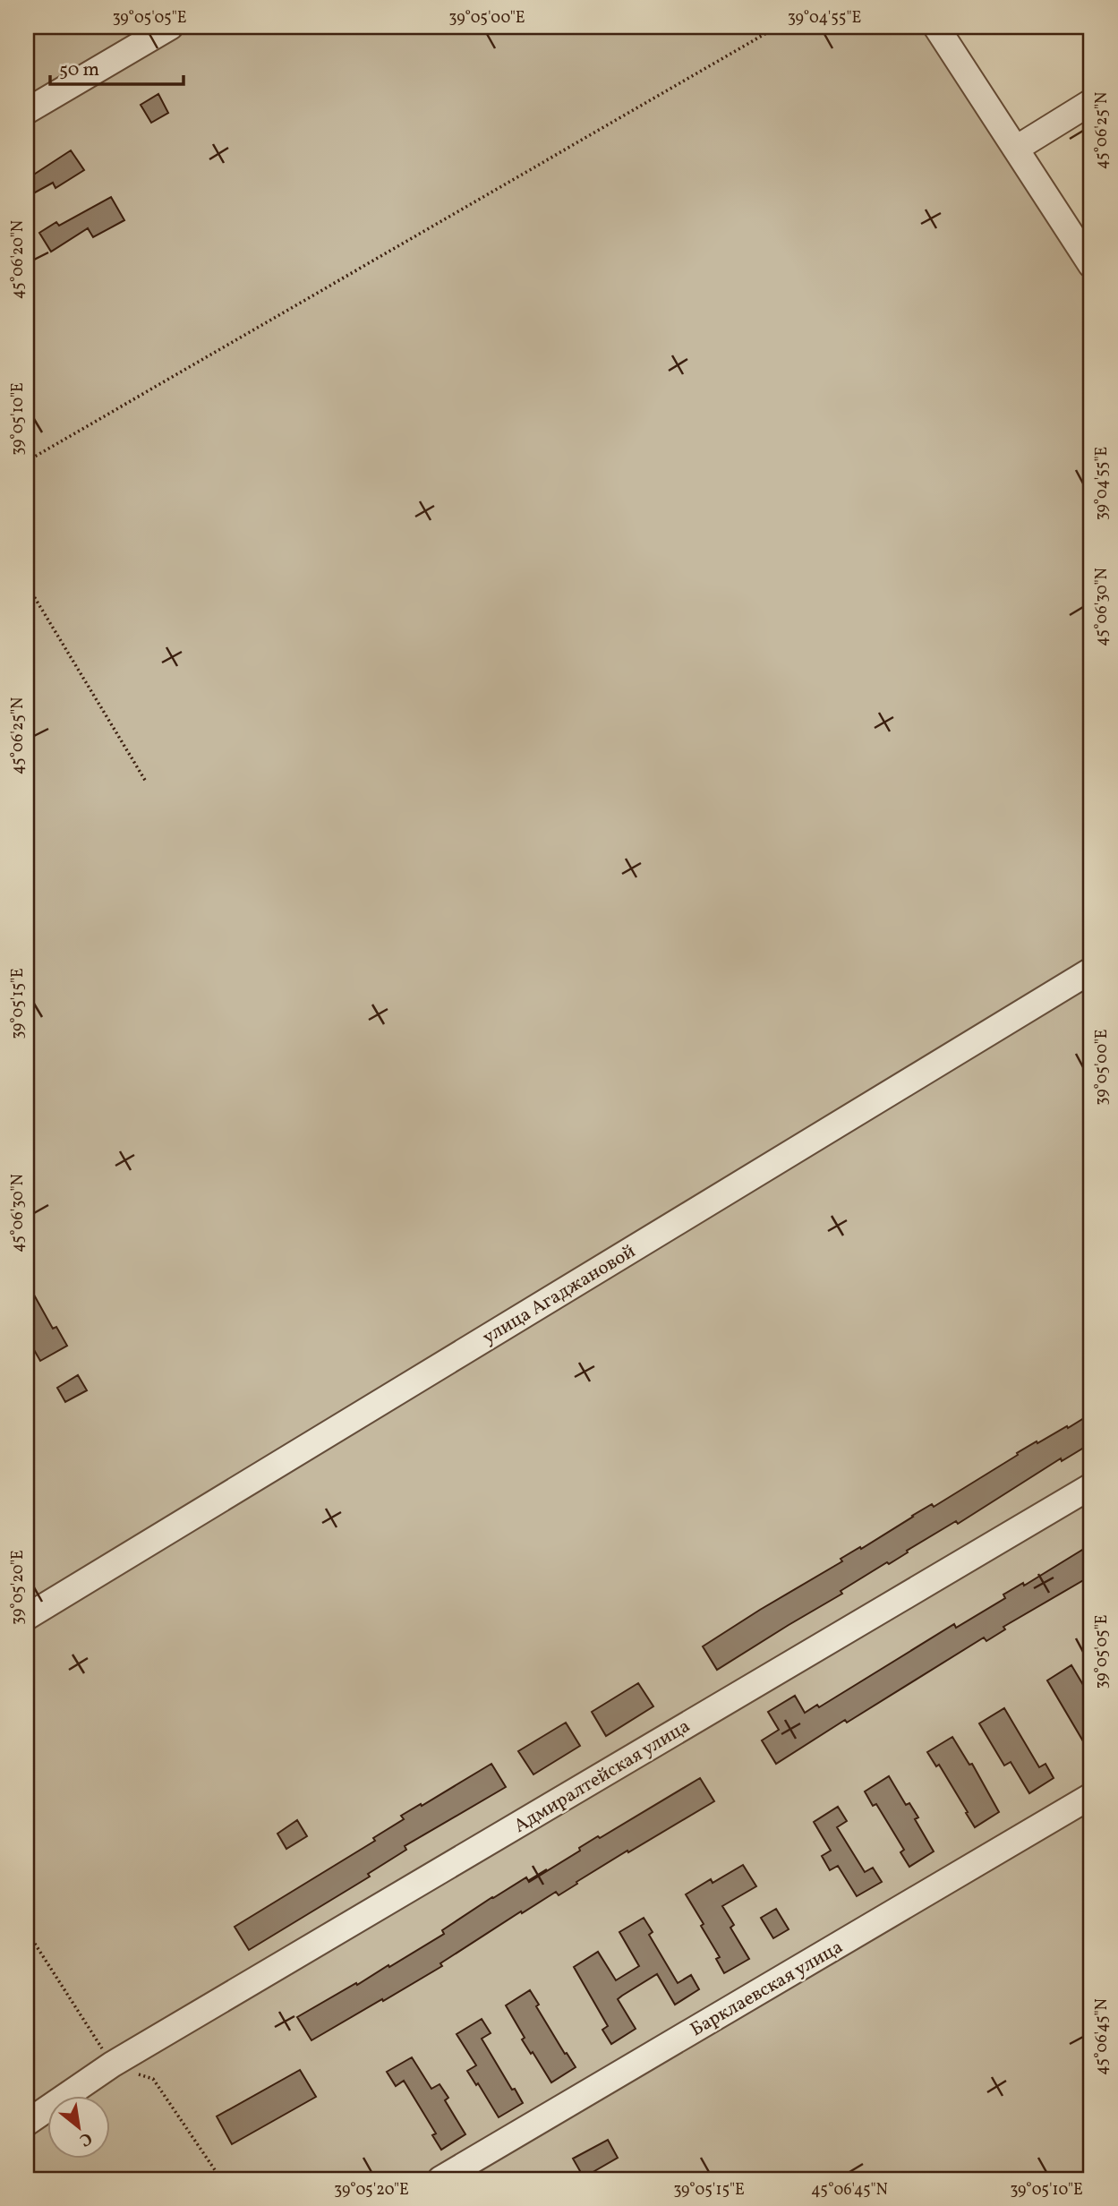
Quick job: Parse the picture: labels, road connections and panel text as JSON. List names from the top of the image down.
{
  "streets": {
    "street": ["улица Агаджановой", "Адмиралтейская улица", "Барклаевская улица"]
  },
  "scale_bar": "50 m",
  "north": "bottom right",
  "coordinates": [
    "39°05'05\"E",
    "39°05'00\"E",
    "39°04'55\"E",
    "45°06'25\"N",
    "45°06'20\"N",
    "39°05'10\"E",
    "45°06'30\"N",
    "39°05'15\"E",
    "39°05'20\"E",
    "45°06'45\"N"
  ]
}
